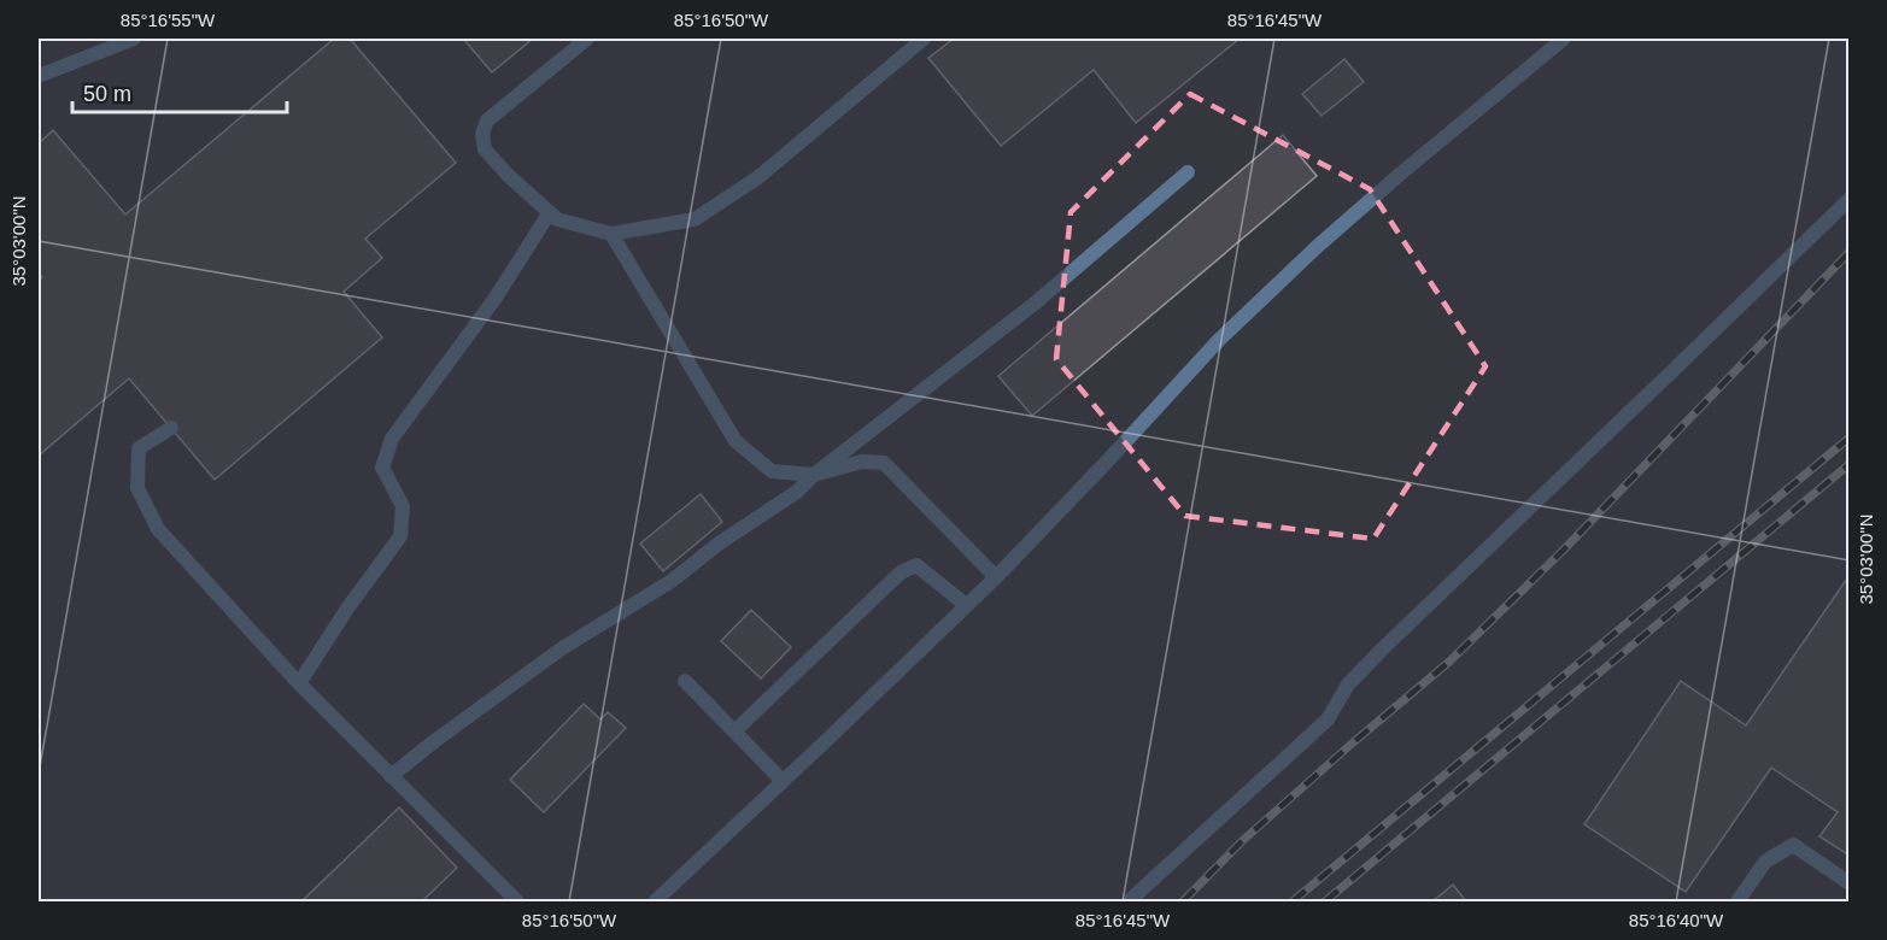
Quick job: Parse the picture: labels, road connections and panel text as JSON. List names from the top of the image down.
{
  "scale_bar": "50 m",
  "coordinates": [
    "85°16'55\"W",
    "85°16'50\"W",
    "85°16'45\"W",
    "35°03'00\"N",
    "85°16'40\"W"
  ]
}
